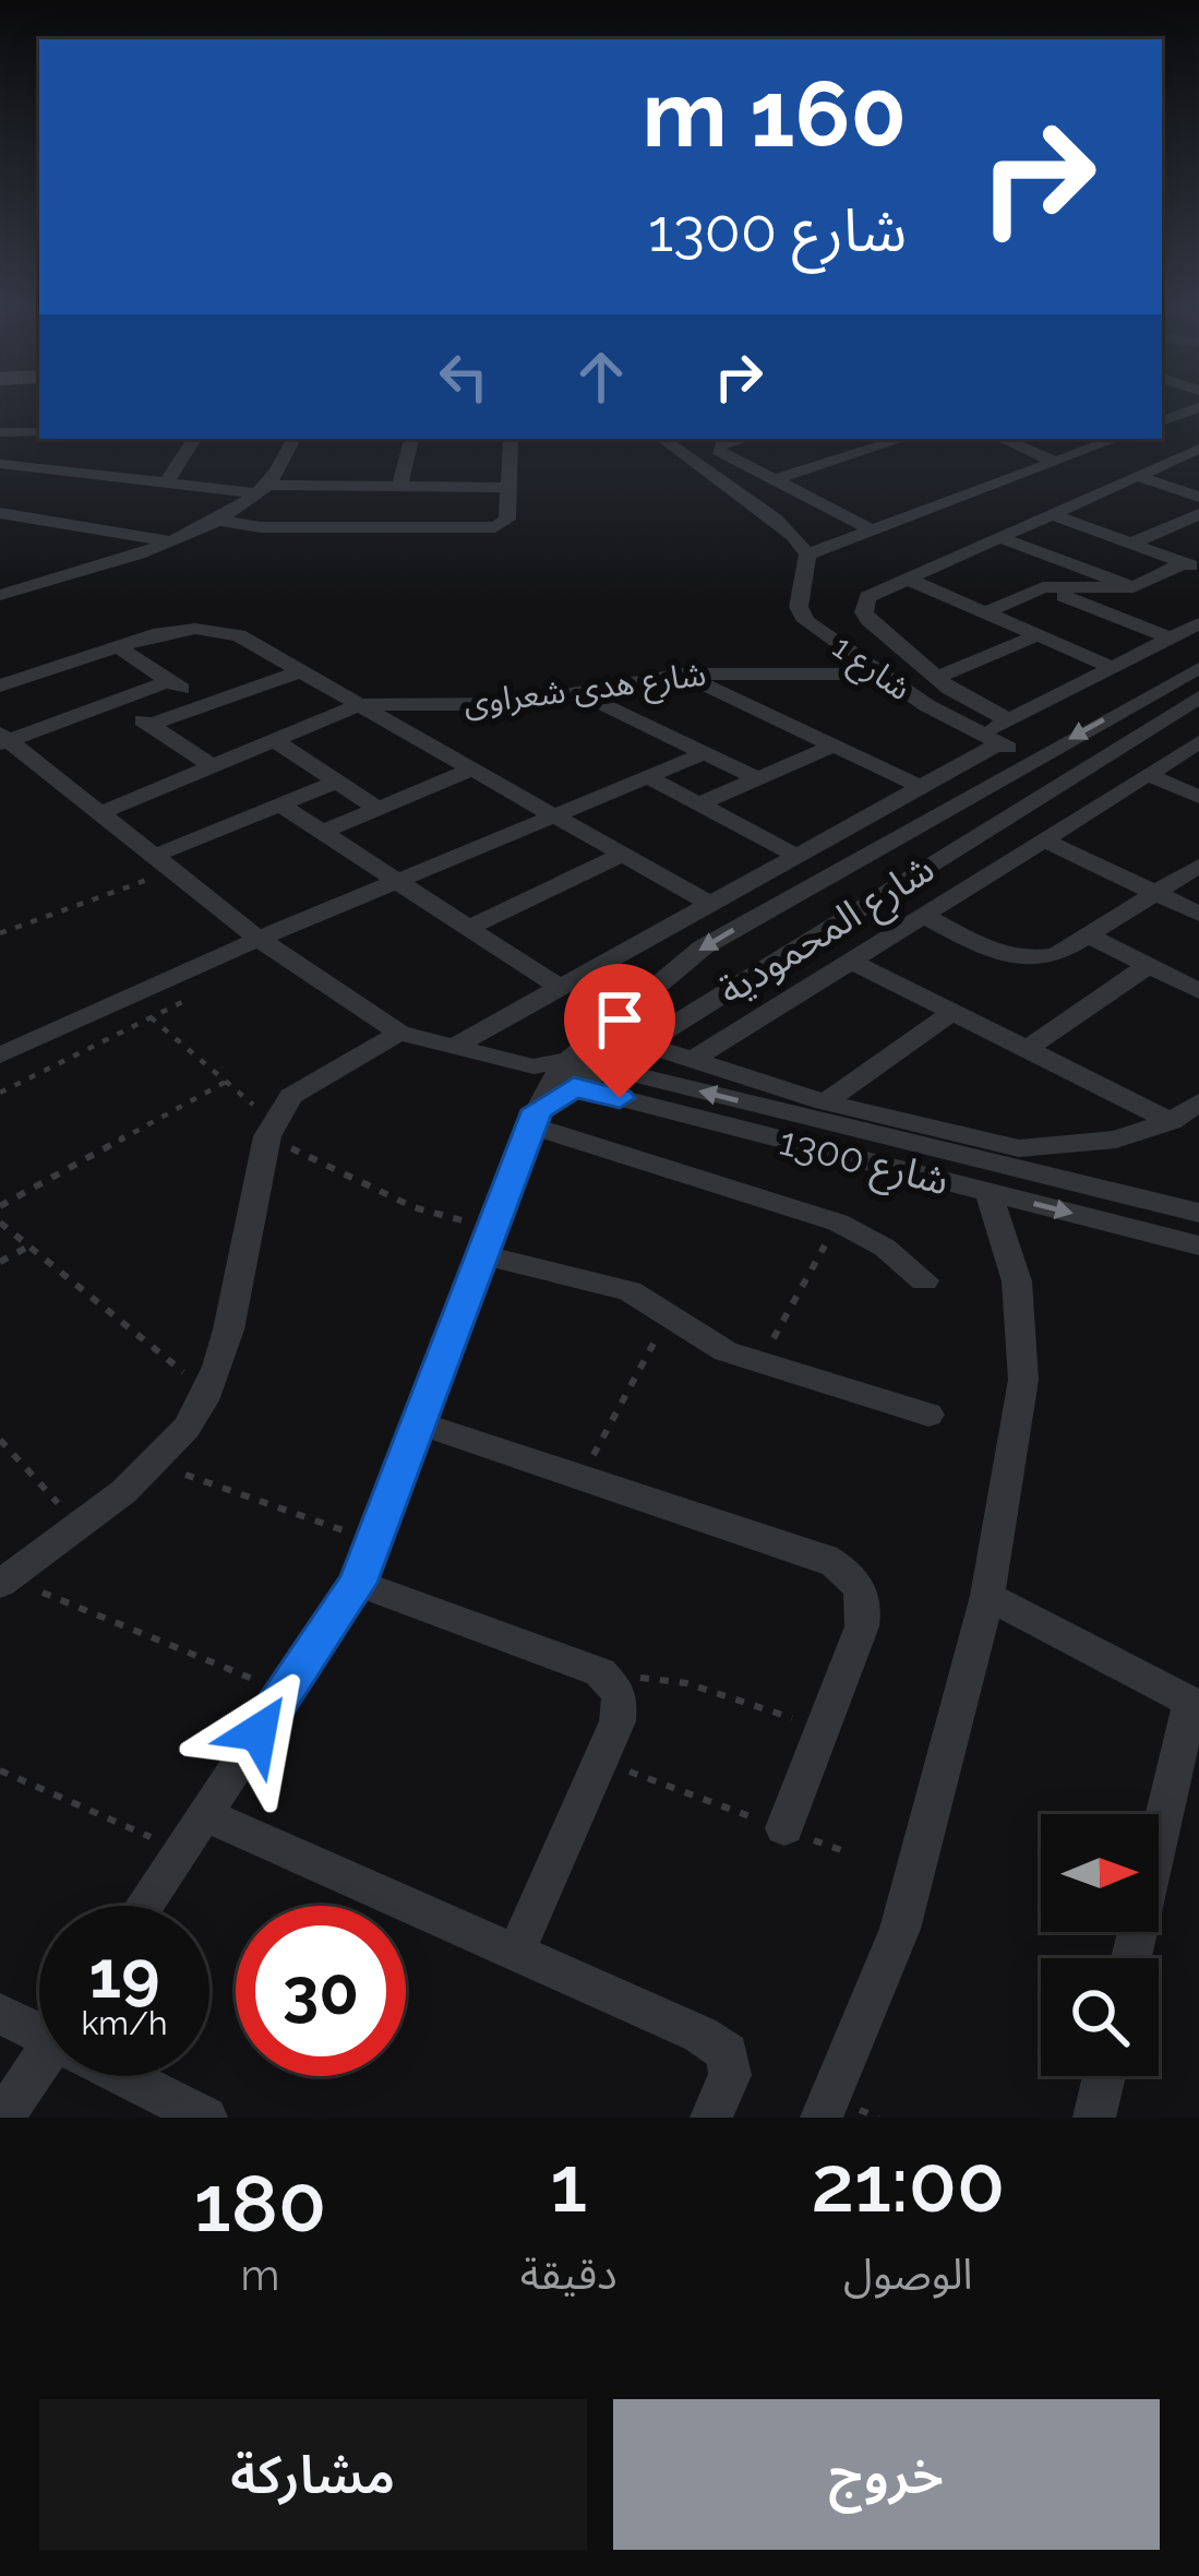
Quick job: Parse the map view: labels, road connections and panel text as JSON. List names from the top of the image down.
{
  "streets": {
    "street": [
      "شارع 1",
      "شارع هدى شعراوى",
      "شارع المحمودية",
      "شارع 1300"
    ]
  },
  "crossings": [
    ["شارع 1", "شارع هدى شعراوى"],
    ["شارع 1", "شارع المحمودية"],
    ["شارع المحمودية", "شارع 1300"]
  ],
  "north": "right",
  "page": {
    "turn": ["160 m", "شارع 1300"],
    "speed": "19 km/h",
    "limit": "30",
    "eta": [
      "21:00",
      "الوصول",
      "1",
      "دقيقة",
      "180",
      "m"
    ],
    "buttons": ["خروج", "مشاركة"]
  }
}
